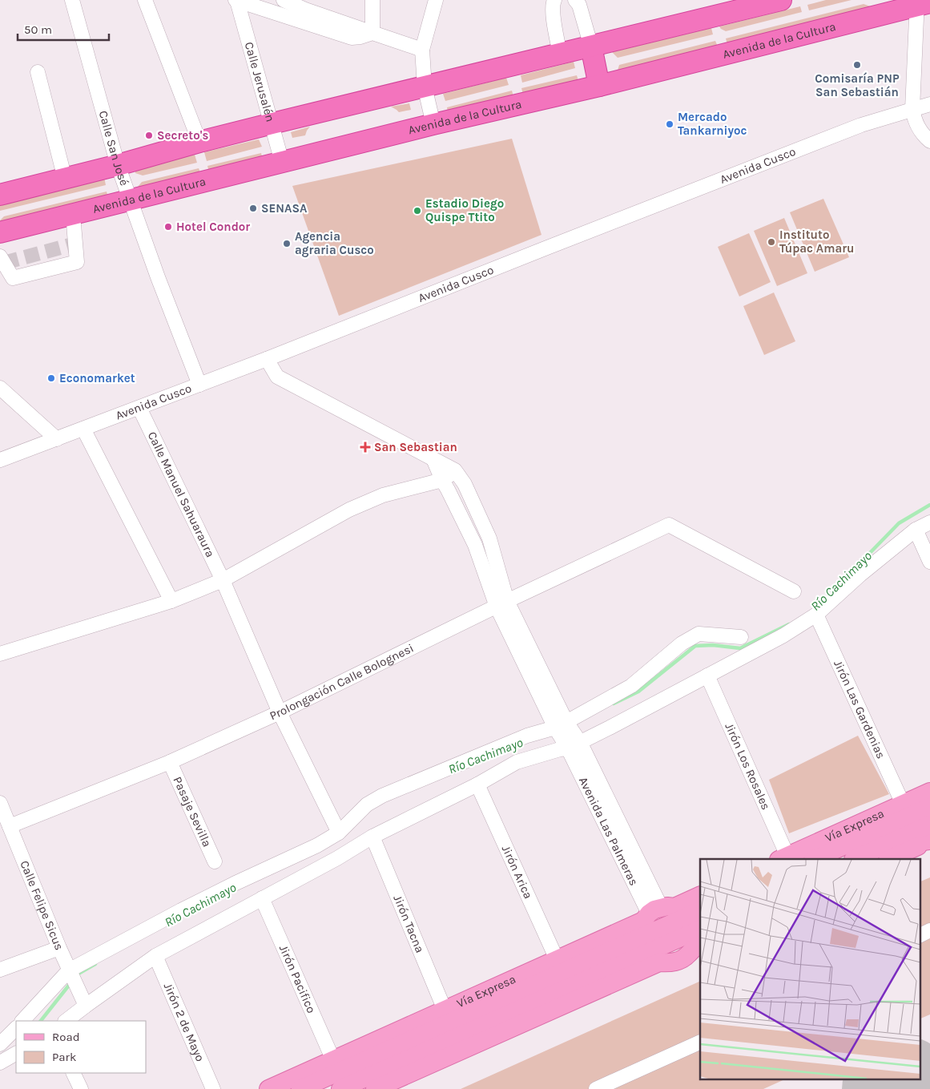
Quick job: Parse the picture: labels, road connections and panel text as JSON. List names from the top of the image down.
{
  "streets": {
    "highway": ["Avenida de la Cultura"],
    "main road": ["Vía Expresa"],
    "street": [
      "Calle Jerusalén",
      "Calle San José",
      "Avenida Cusco",
      "Calle Manuel Sahuaraura",
      "Prolongación Calle Bolognesi",
      "Jirón Las Gardenias",
      "Jirón Los Rosales",
      "Pasaje Sevilla",
      "Avenida Las Palmeras",
      "Jirón Arica",
      "Calle Felipe Sicus",
      "Jirón Tacna",
      "Jirón Pacifico",
      "Jirón 2 de Mayo"
    ]
  },
  "crossings": [
    ["Avenida de la Cultura", "Calle Jerusalén"],
    ["Avenida de la Cultura", "Calle San José"],
    ["Calle San José", "Avenida Cusco"],
    ["Avenida Cusco", "Calle Manuel Sahuaraura"],
    ["Calle Manuel Sahuaraura", "Prolongación Calle Bolognesi"],
    ["Prolongación Calle Bolognesi", "Pasaje Sevilla"],
    ["Prolongación Calle Bolognesi", "Avenida Las Palmeras"],
    ["Prolongación Calle Bolognesi", "Calle Felipe Sicus"],
    ["Jirón Las Gardenias", "Vía Expresa"],
    ["Jirón Los Rosales", "Vía Expresa"],
    ["Vía Expresa", "Avenida Las Palmeras"],
    ["Vía Expresa", "Jirón Arica"],
    ["Vía Expresa", "Jirón Tacna"],
    ["Vía Expresa", "Jirón Pacifico"]
  ],
  "water": ["Río Cachimayo"],
  "places": {
    "other": [
      "Comisaría PNP San Sebastián",
      "Mercado Tankarniyoc",
      "Secreto's",
      "SENASA",
      "Estadio Diego Quispe Ttito",
      "Hotel Condor",
      "Instituto Túpac Amaru",
      "Agencia agraria Cusco",
      "Economarket"
    ],
    "health": ["San Sebastian"]
  },
  "legend": ["Road", "Park"],
  "scale_bar": "50 m"
}
